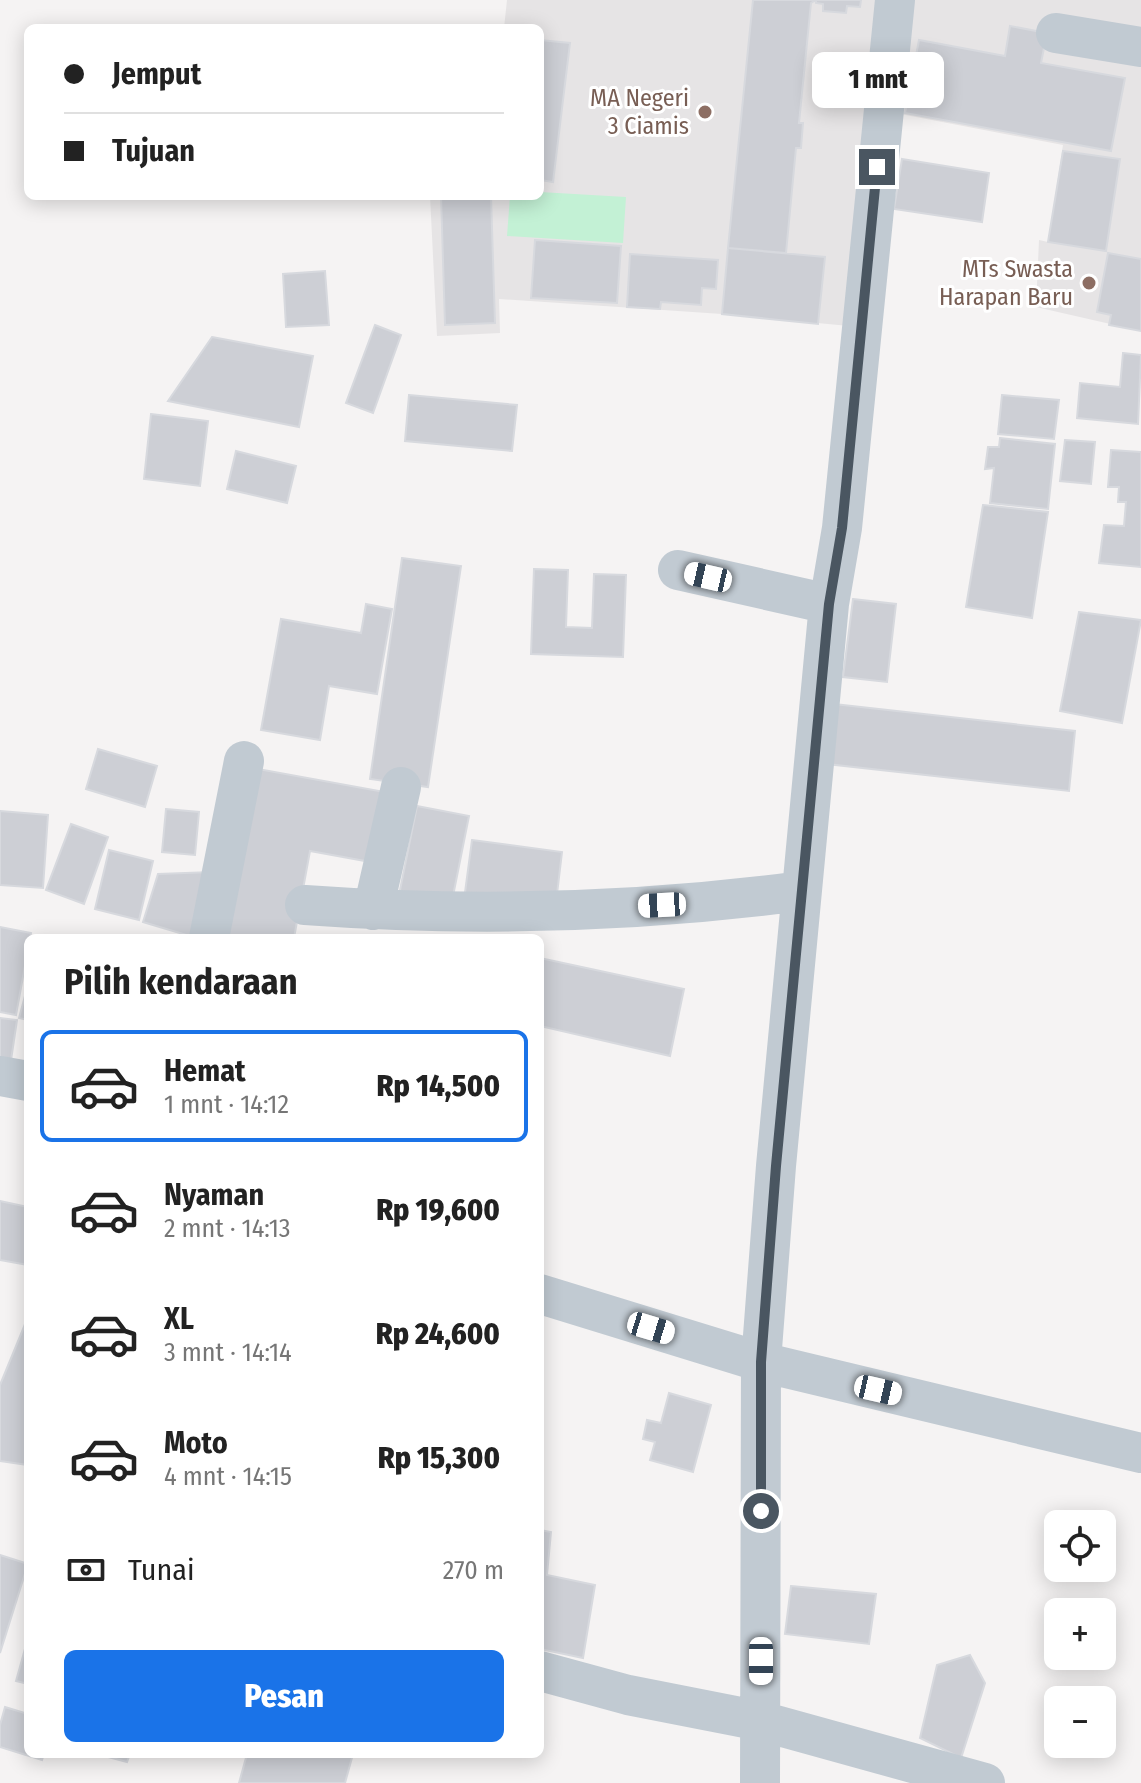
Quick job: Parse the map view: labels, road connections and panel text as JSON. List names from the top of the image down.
{
  "places": ["MA Negeri 3 Ciamis", "MTs Swasta Harapan Baru"],
  "page": {
    "banner": ["Jemput", "Tujuan"],
    "bubble": "1 mnt",
    "heading": "Pilih kendaraan",
    "list": [
      {
        "name": "Hemat",
        "note": "1 mnt · 14:12",
        "value": "Rp 14,500"
      },
      {
        "name": "Nyaman",
        "note": "2 mnt · 14:13",
        "value": "Rp 19,600"
      },
      {
        "name": "XL",
        "note": "3 mnt · 14:14",
        "value": "Rp 24,600"
      },
      {
        "name": "Moto",
        "note": "4 mnt · 14:15",
        "value": "Rp 15,300"
      }
    ],
    "map_buttons": ["+", "−"],
    "pay": ["Tunai", "270 m"],
    "buttons": "Pesan"
  }
}
